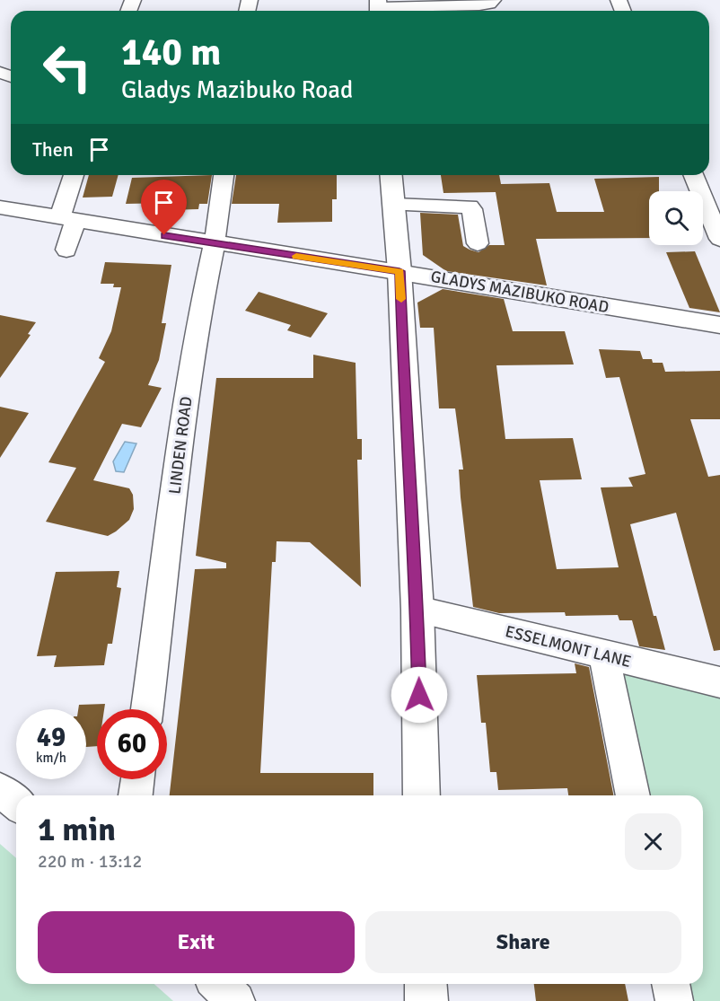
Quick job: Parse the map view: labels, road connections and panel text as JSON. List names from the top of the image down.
{
  "streets": {
    "street": ["GLADYS MAZIBUKO ROAD", "LINDEN ROAD", "ESSELMONT LANE"]
  },
  "crossings": [
    ["GLADYS MAZIBUKO ROAD", "LINDEN ROAD"]
  ],
  "page": {
    "turn": ["140 m", "Gladys Mazibuko Road"],
    "then": "Then",
    "speed": "49 km/h",
    "limit": "60",
    "heading": ["1 min", "220 m · 13:12"],
    "buttons": ["Exit", "Share"]
  }
}
